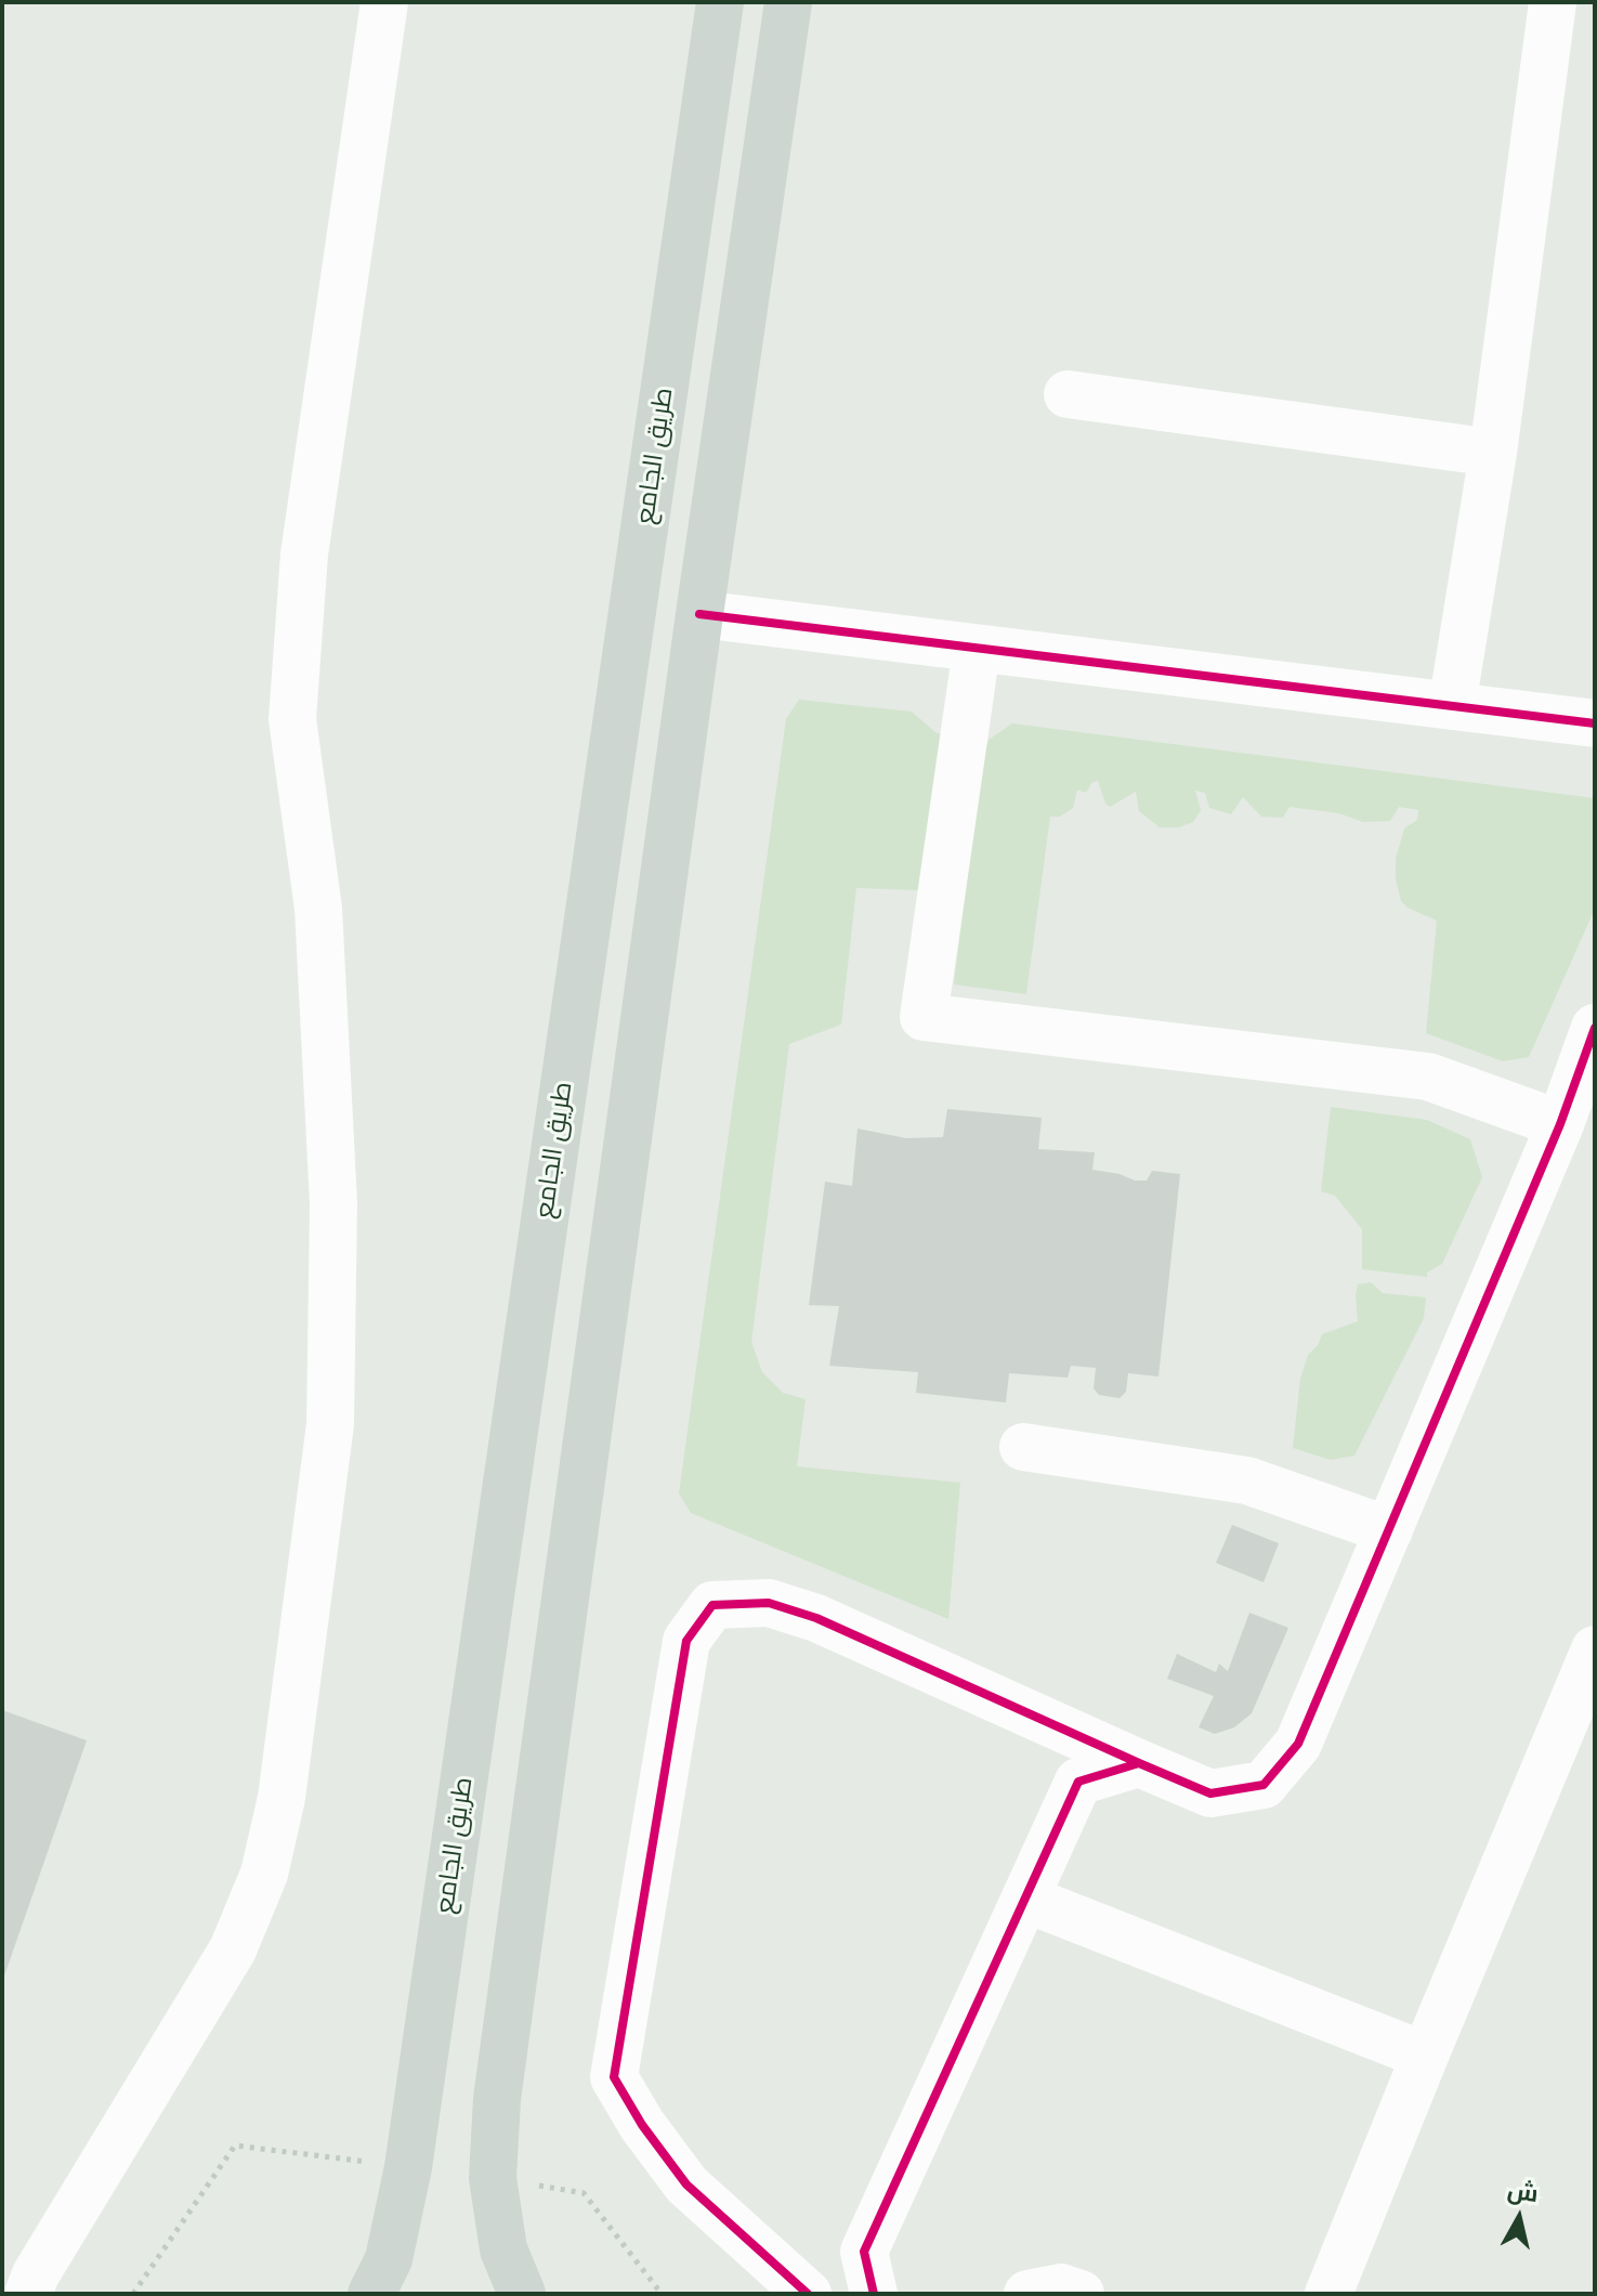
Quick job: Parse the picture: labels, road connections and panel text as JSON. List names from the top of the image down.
{
  "streets": {
    "main road": ["طريق الجامع"]
  },
  "north": "top"
}
